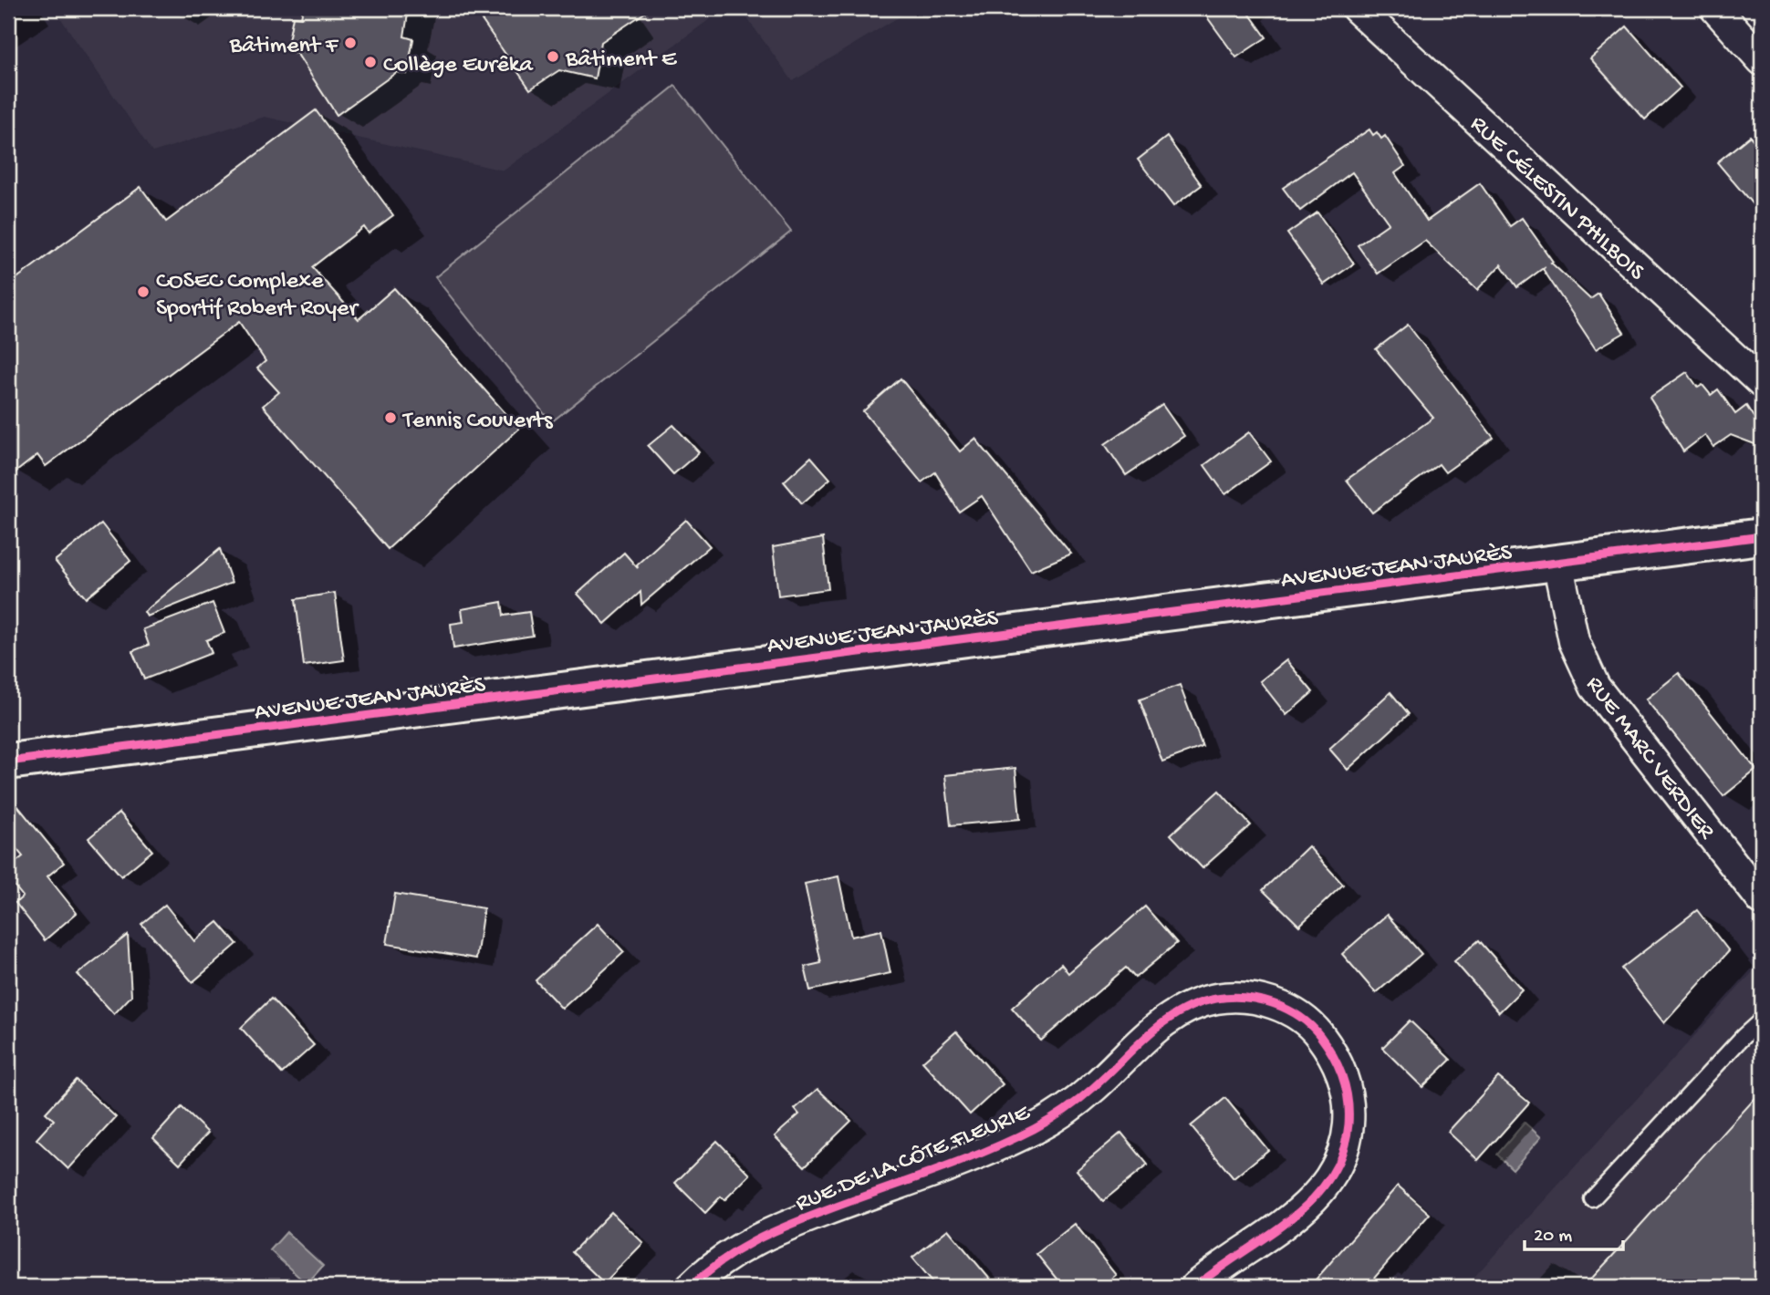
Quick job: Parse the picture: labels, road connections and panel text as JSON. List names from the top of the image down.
{
  "streets": {
    "main road": ["AVENUE JEAN JAURÈS"],
    "street": ["RUE CÉLESTIN PHILBOIS", "RUE MARC VERDIER", "RUE DE LA CÔTE FLEURIE"]
  },
  "crossings": [
    ["AVENUE JEAN JAURÈS", "RUE MARC VERDIER"]
  ],
  "places": [
    "Bâtiment F",
    "Bâtiment E",
    "Collège Eurêka",
    "COSEC Complexe Sportif Robert Royer",
    "Tennis Couverts"
  ],
  "scale_bar": "20 m"
}
